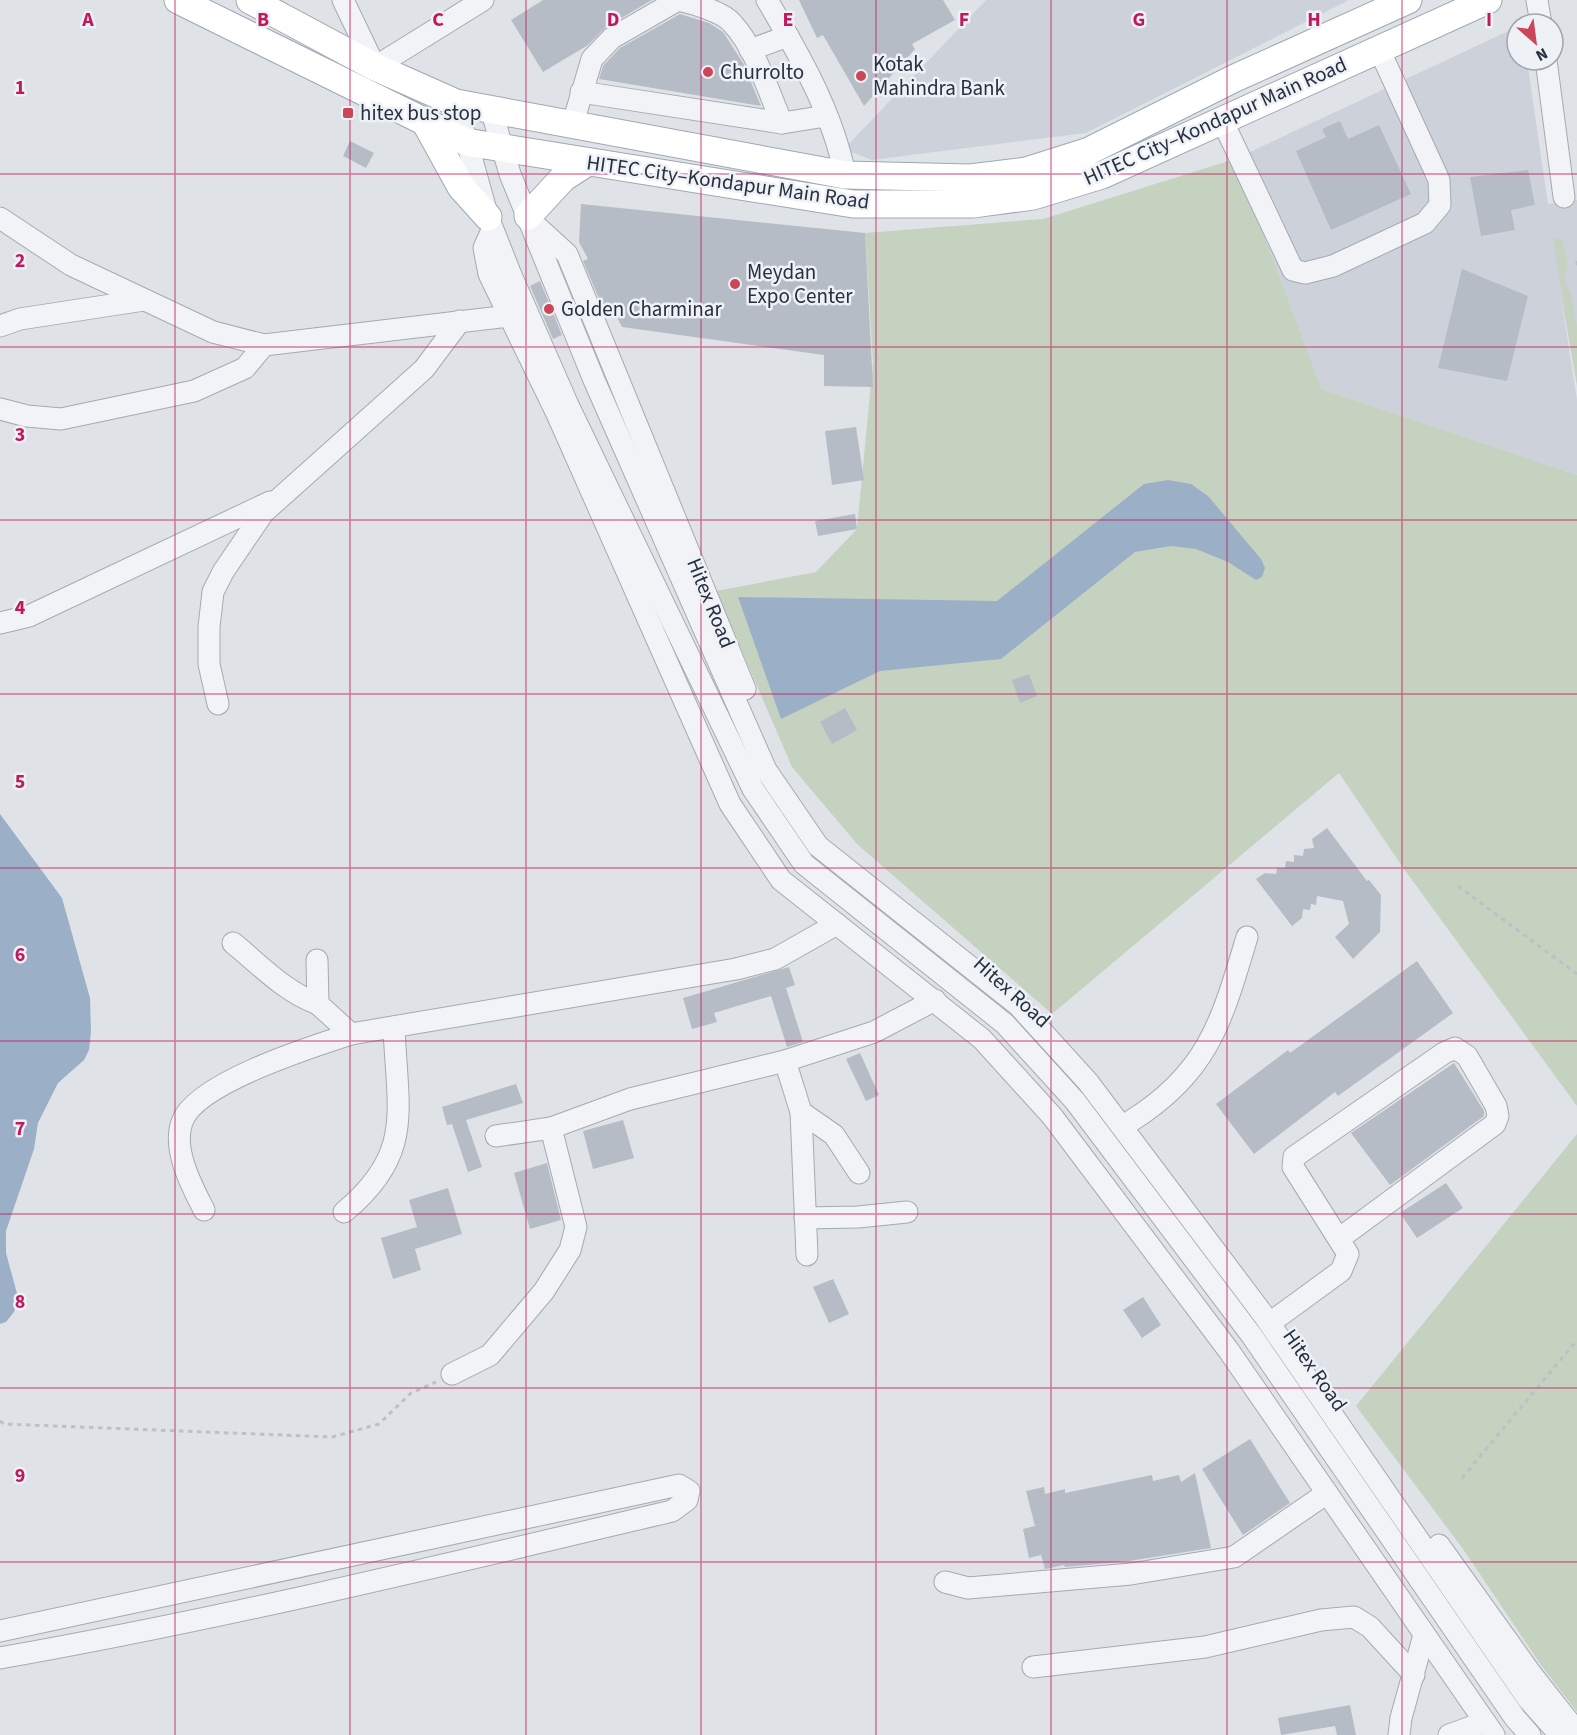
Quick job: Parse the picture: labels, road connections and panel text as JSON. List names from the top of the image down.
{
  "streets": {
    "main road": ["HITEC City–Kondapur Main Road"],
    "street": ["Hitex Road"]
  },
  "crossings": [
    ["HITEC City–Kondapur Main Road", "Hitex Road"]
  ],
  "places": {
    "other": [
      "Churrolto",
      "Kotak Mahindra Bank",
      "Meydan Expo Center",
      "Golden Charminar"
    ],
    "transit": ["hitex bus stop"]
  },
  "north": "bottom right",
  "grid": {
    "columns": [
      "A",
      "B",
      "C",
      "D",
      "E",
      "F",
      "G",
      "H",
      "I"
    ],
    "rows": [
      "1",
      "2",
      "3",
      "4",
      "5",
      "6",
      "7",
      "8",
      "9"
    ]
  }
}
